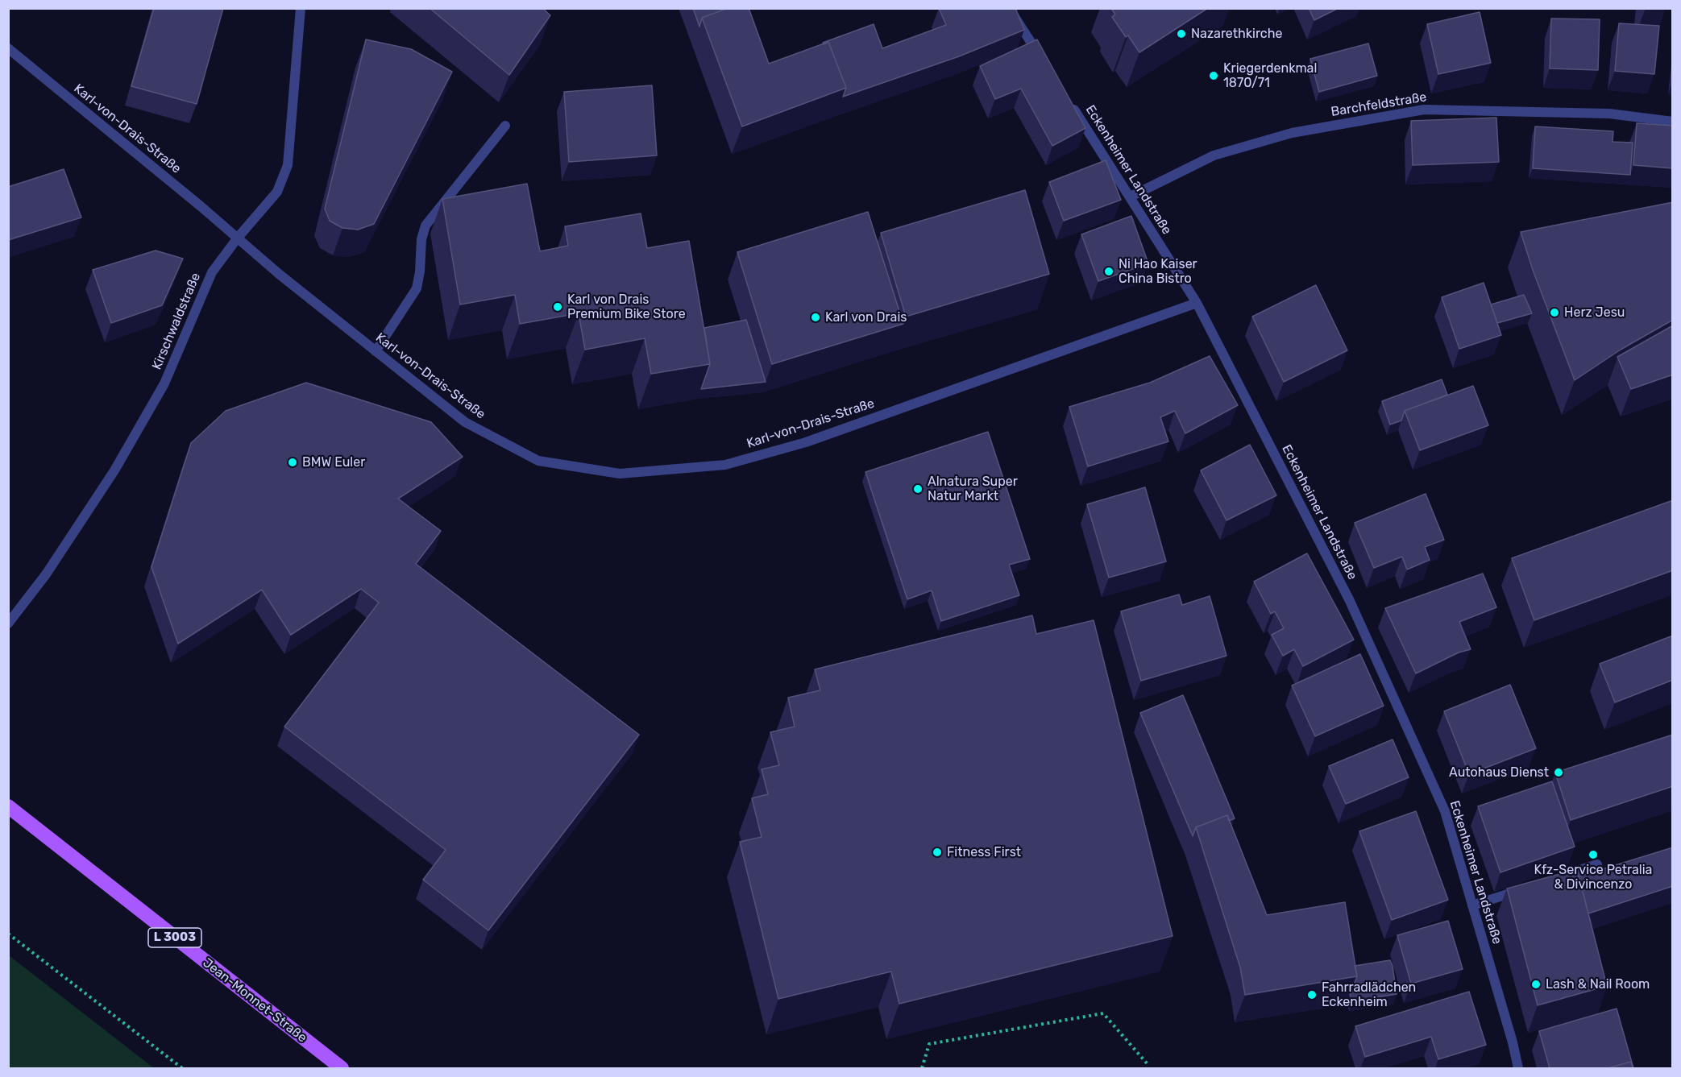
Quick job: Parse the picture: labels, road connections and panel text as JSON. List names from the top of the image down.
{
  "streets": {
    "main road": ["L 3003", "Jean-Monnet-Straße"],
    "street": [
      "Barchfeldstraße",
      "Karl-von-Drais-Straße",
      "Eckenheimer Landstraße",
      "Kirschwaldstraße"
    ]
  },
  "crossings": [
    ["Barchfeldstraße", "Eckenheimer Landstraße"],
    ["Karl-von-Drais-Straße", "Eckenheimer Landstraße"],
    ["Karl-von-Drais-Straße", "Kirschwaldstraße"]
  ],
  "places": [
    "Nazarethkirche",
    "Kriegerdenkmal 1870/71",
    "Ni Hao Kaiser China Bistro",
    "Karl von Drais Premium Bike Store",
    "Herz Jesu",
    "Karl von Drais",
    "BMW Euler",
    "Alnatura Super Natur Markt",
    "Autohaus Dienst",
    "Fitness First",
    "Kfz-Service Petralia & Divincenzo",
    "Lash & Nail Room",
    "Fahrradlädchen Eckenheim"
  ]
}
